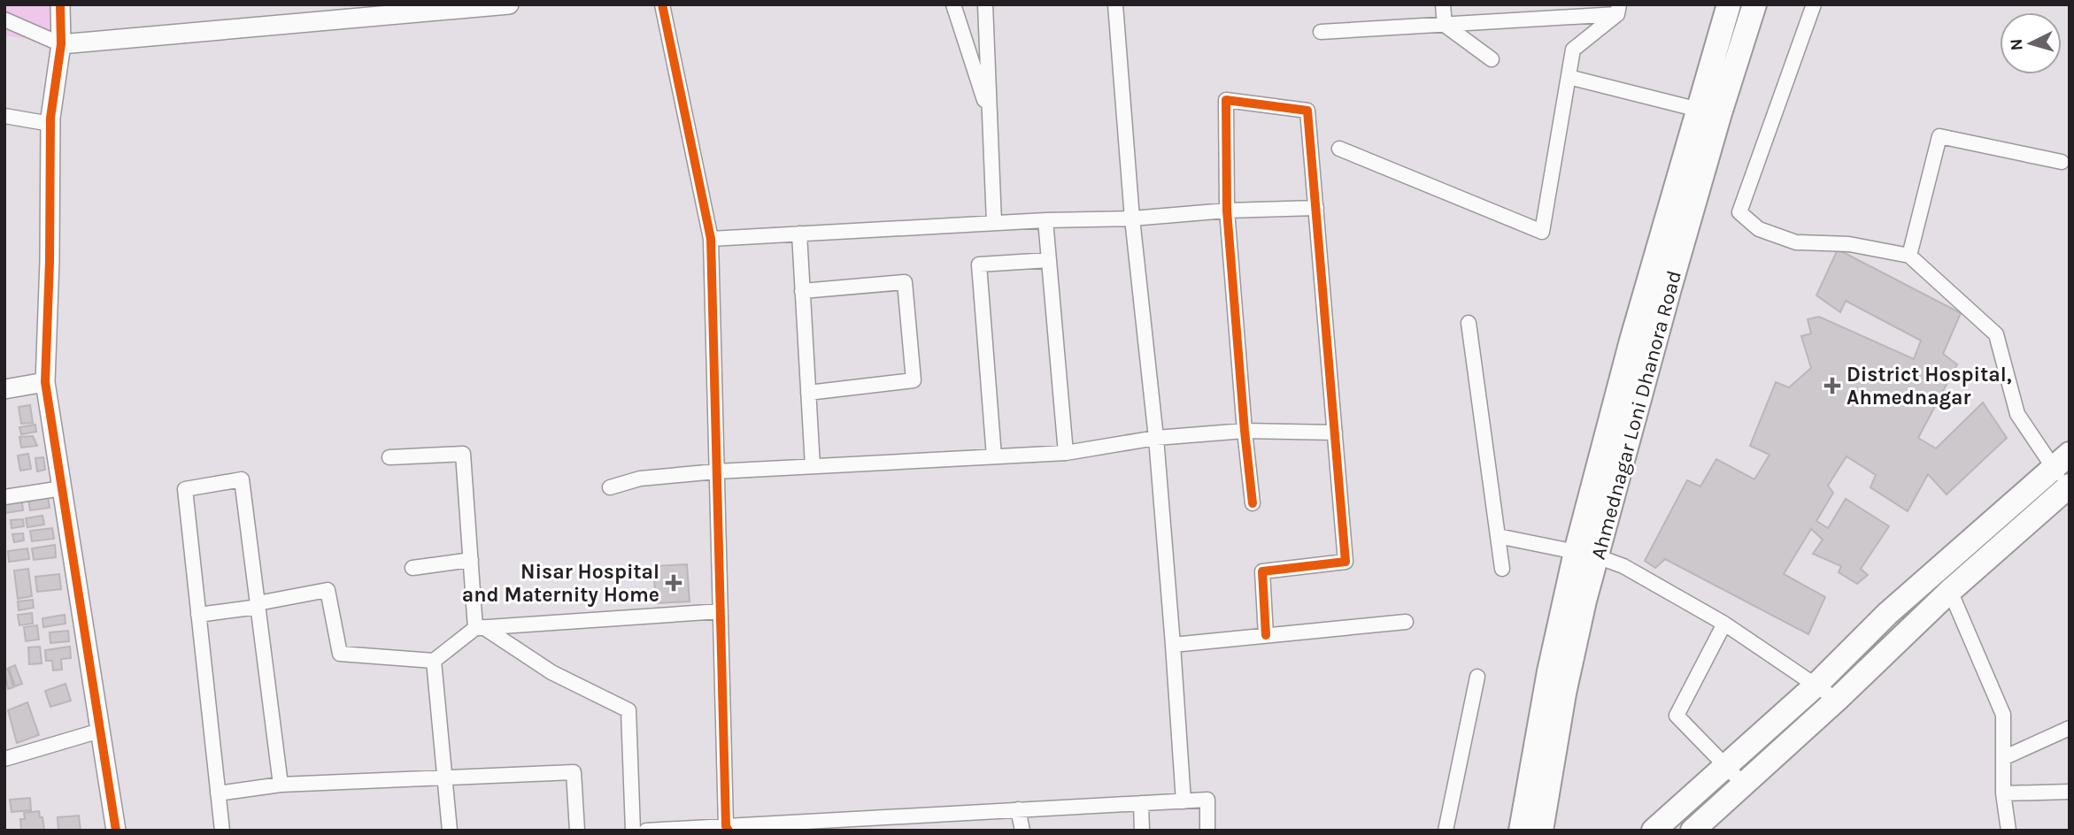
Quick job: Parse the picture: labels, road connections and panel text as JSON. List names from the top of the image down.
{
  "streets": {
    "main road": ["Ahmednagar Loni Dhanora Road"]
  },
  "places": {
    "health": ["District Hospital, Ahmednagar", "Nisar Hospital and Maternity Home"]
  },
  "north": "left"
}
